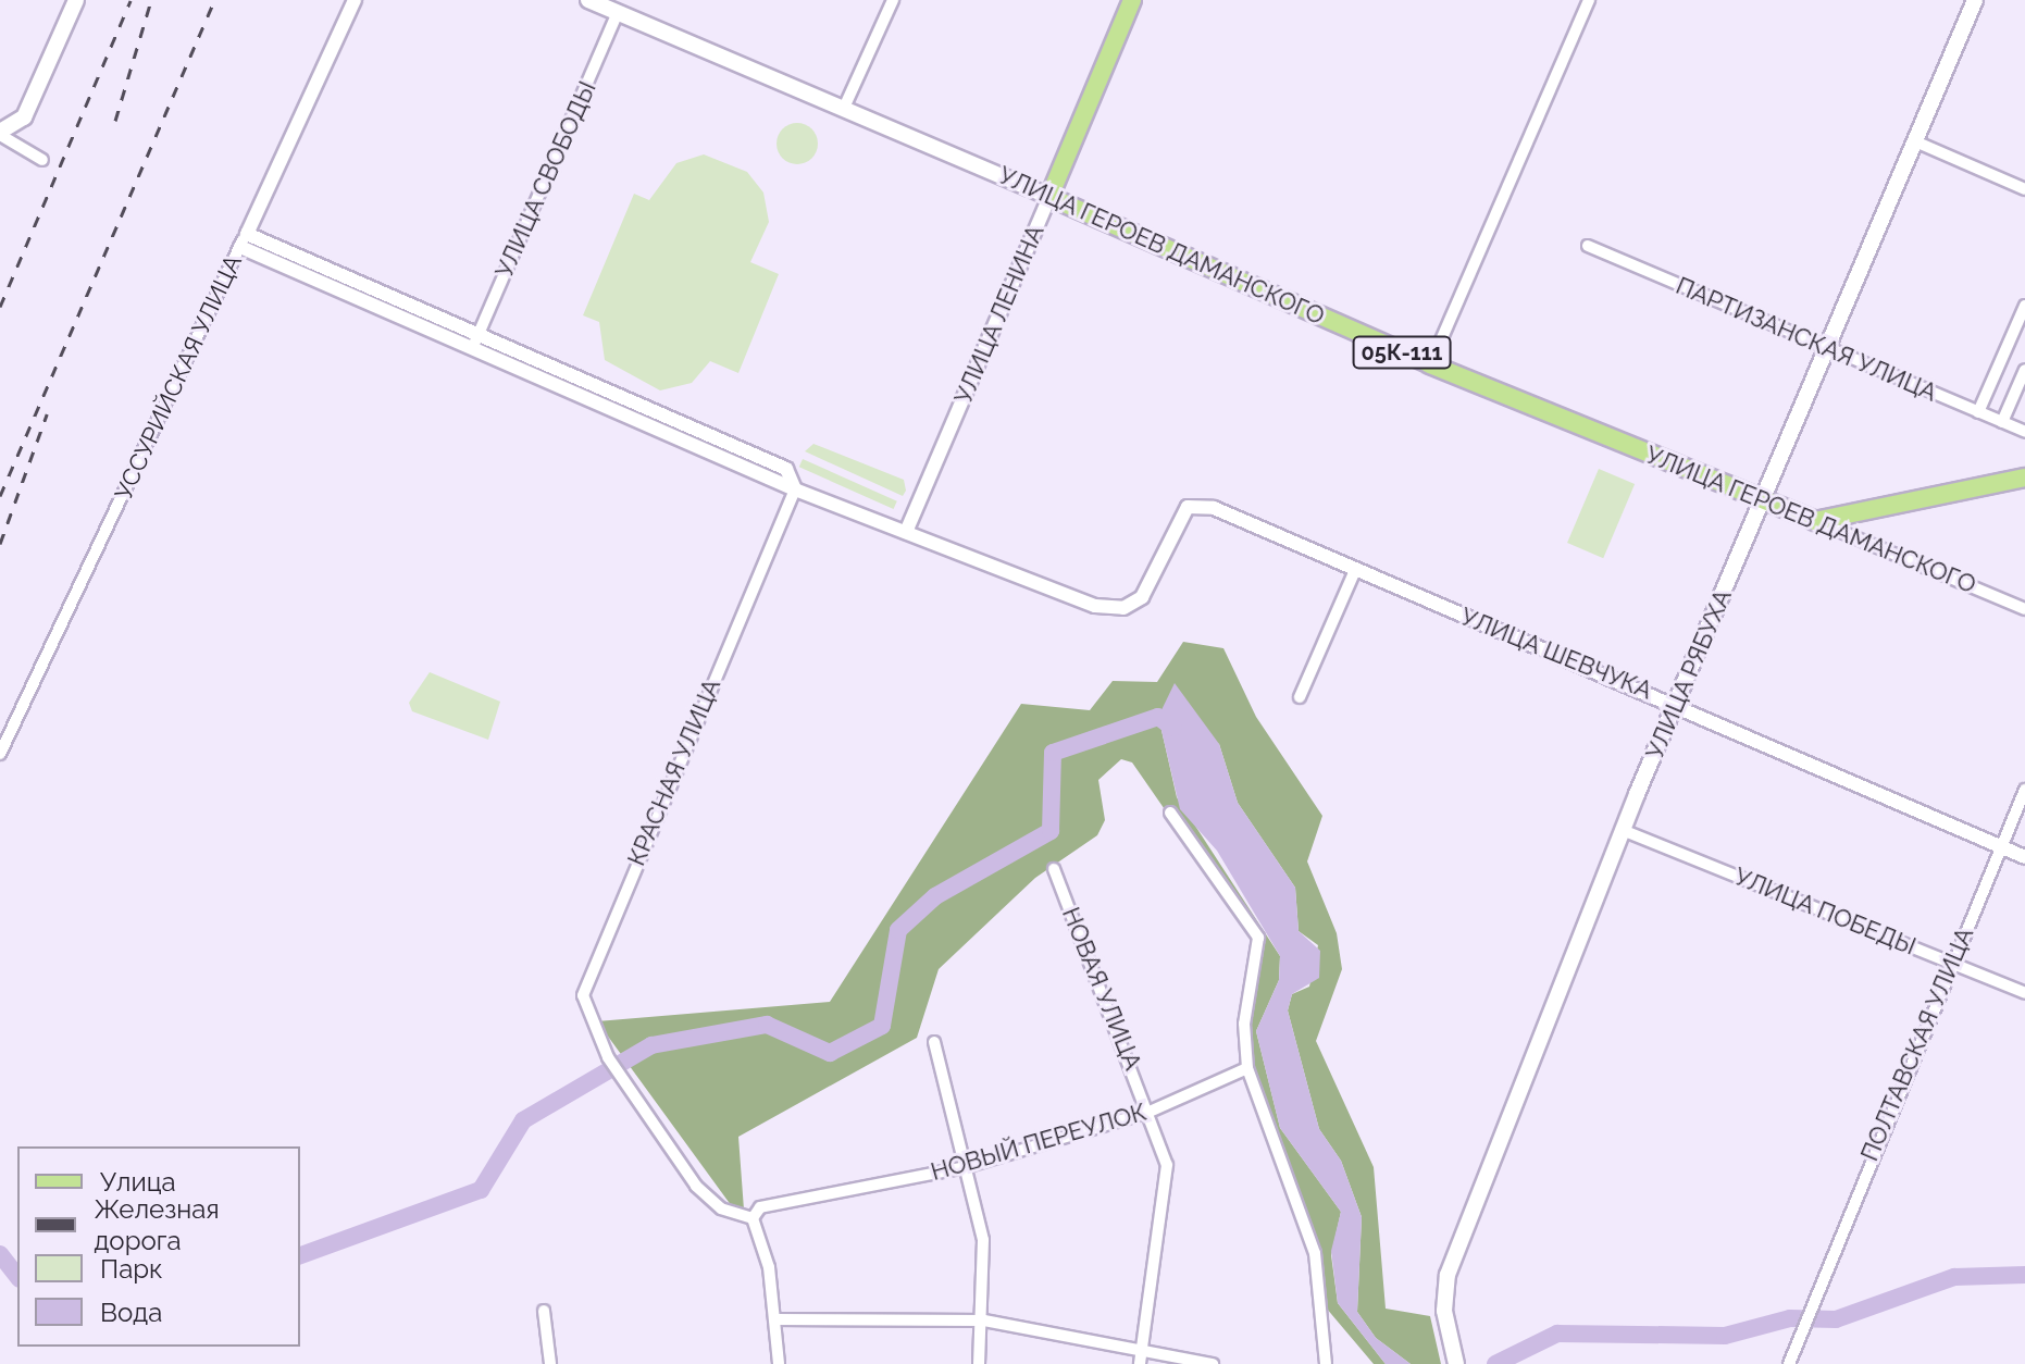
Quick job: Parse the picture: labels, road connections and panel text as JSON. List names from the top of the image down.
{
  "streets": {
    "main road": [
      "УЛИЦА ГЕРОЕВ ДАМАНСКОГО",
      "УЛИЦА ЛЕНИНА",
      "05К-111",
      "УЛИЦА РЯБУХА"
    ],
    "street": [
      "УЛИЦА СВОБОДЫ",
      "ПАРТИЗАНСКАЯ УЛИЦА",
      "УССУРИЙСКАЯ УЛИЦА",
      "УЛИЦА ШЕВЧУКА",
      "КРАСНАЯ УЛИЦА",
      "УЛИЦА ПОБЕДЫ",
      "НОВАЯ УЛИЦА",
      "ПОЛТАВСКАЯ УЛИЦА",
      "НОВЫЙ ПЕРЕУЛОК"
    ]
  },
  "crossings": [
    ["УЛИЦА СВОБОДЫ", "УЛИЦА ГЕРОЕВ ДАМАНСКОГО"],
    ["УЛИЦА ГЕРОЕВ ДАМАНСКОГО", "УЛИЦА ЛЕНИНА"],
    ["УЛИЦА ГЕРОЕВ ДАМАНСКОГО", "УЛИЦА РЯБУХА"],
    ["УЛИЦА ЛЕНИНА", "УЛИЦА ШЕВЧУКА"],
    ["ПАРТИЗАНСКАЯ УЛИЦА", "УЛИЦА РЯБУХА"],
    ["УЛИЦА ШЕВЧУКА", "УЛИЦА РЯБУХА"],
    ["УЛИЦА ШЕВЧУКА", "ПОЛТАВСКАЯ УЛИЦА"],
    ["УЛИЦА РЯБУХА", "УЛИЦА ПОБЕДЫ"],
    ["КРАСНАЯ УЛИЦА", "НОВЫЙ ПЕРЕУЛОК"],
    ["УЛИЦА ПОБЕДЫ", "ПОЛТАВСКАЯ УЛИЦА"],
    ["НОВАЯ УЛИЦА", "НОВЫЙ ПЕРЕУЛОК"]
  ],
  "legend": [
    "Улица",
    "Железная дорога",
    "Парк",
    "Вода"
  ]
}
